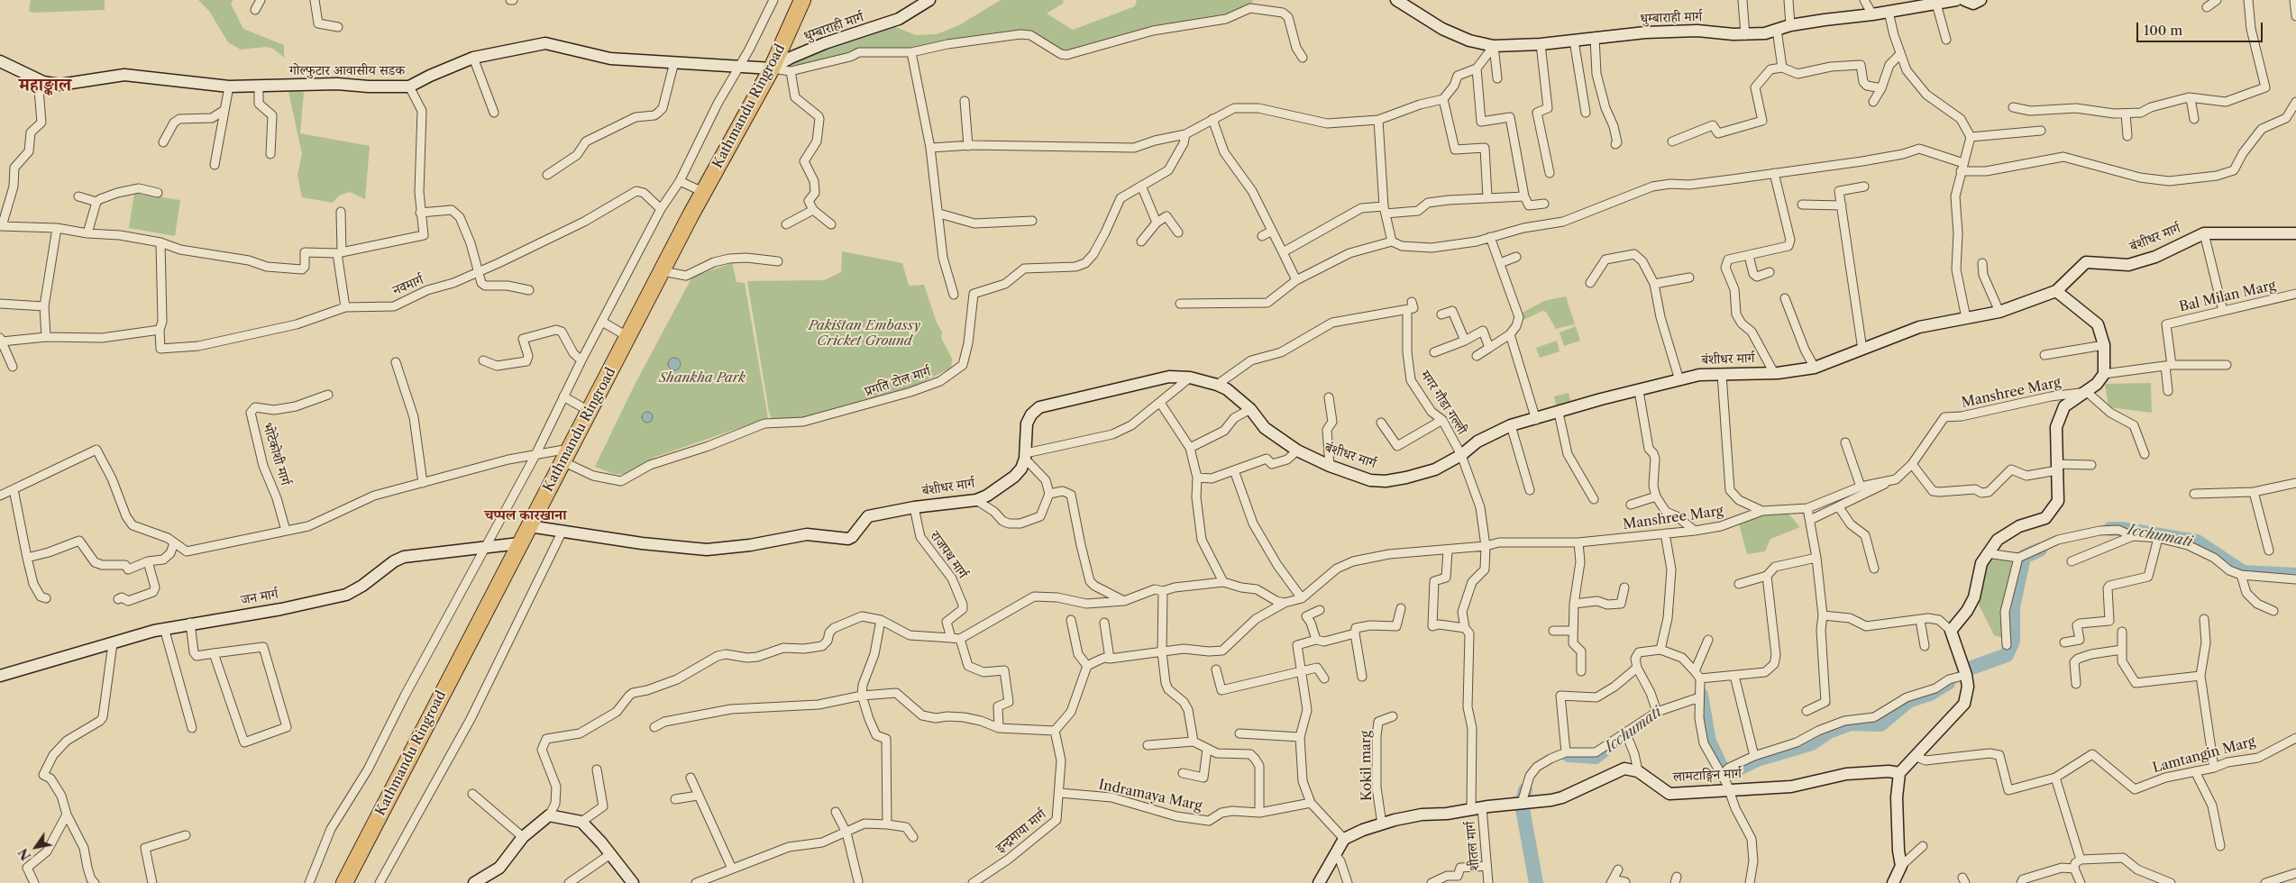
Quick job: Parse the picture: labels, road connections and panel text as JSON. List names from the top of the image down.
{
  "streets": {
    "highway": ["Kathmandu Ringroad"],
    "main road": [
      "धुम्बाराही मार्ग",
      "गोल्फुटार आवासीय सडक",
      "बंशीधर मार्ग",
      "जन मार्ग",
      "लामटाङ्गिन मार्ग"
    ],
    "street": [
      "नवमार्ग",
      "Bal Milan Marg",
      "प्रगति टोल मार्ग",
      "Manshree Marg",
      "मगर गौडा गल्ली",
      "भोटेकोशी मार्ग",
      "राजपथ मार्ग",
      "Lamtangin Marg",
      "Kokil marg",
      "Indramaya Marg",
      "इन्द्रमाया मार्ग",
      "शीतल मार्ग"
    ]
  },
  "crossings": [
    ["धुम्बाराही मार्ग", "गोल्फुटार आवासीय सडक"],
    ["धुम्बाराही मार्ग", "Kathmandu Ringroad"],
    ["गोल्फुटार आवासीय सडक", "Kathmandu Ringroad"],
    ["Kathmandu Ringroad", "बंशीधर मार्ग"],
    ["Kathmandu Ringroad", "प्रगति टोल मार्ग"],
    ["Kathmandu Ringroad", "जन मार्ग"],
    ["बंशीधर मार्ग", "मगर गौडा गल्ली"],
    ["बंशीधर मार्ग", "राजपथ मार्ग"],
    ["Manshree Marg", "मगर गौडा गल्ली"],
    ["मगर गौडा गल्ली", "शीतल मार्ग"],
    ["Indramaya Marg", "इन्द्रमाया मार्ग"]
  ],
  "districts": ["महाङ्काल", "चप्पल कारखाना"],
  "water": ["Icchumati"],
  "parks": ["Pakistan Embassy Cricket Ground", "Shankha Park"],
  "scale_bar": "100 m",
  "north": "bottom left"
}
